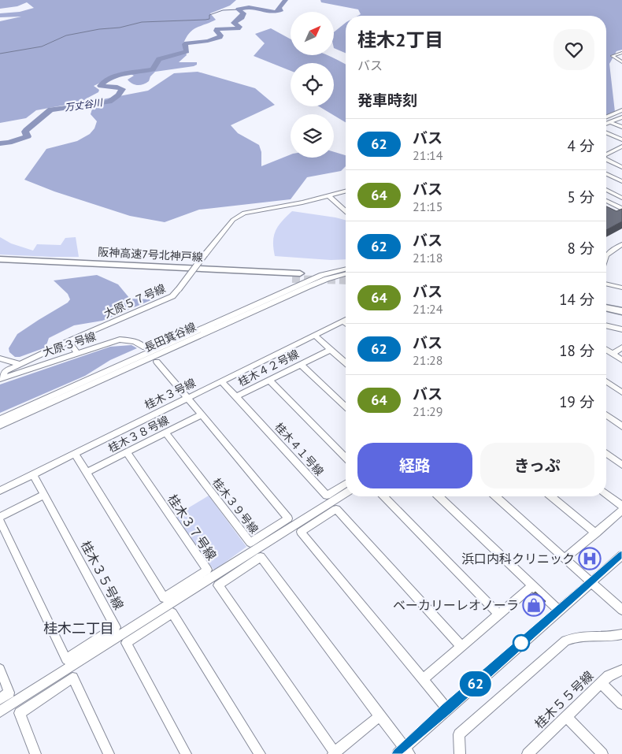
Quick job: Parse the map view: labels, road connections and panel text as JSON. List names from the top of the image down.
{
  "streets": {
    "highway": ["阪神高速7号北神戸線"],
    "street": [
      "大原５７号線",
      "長田箕谷線",
      "大原３号線",
      "桂木４２号線",
      "桂木３号線",
      "桂木３８号線",
      "桂木４１号線",
      "桂木３９号線",
      "桂木３７号線",
      "桂木３５号線",
      "桂木５５号線"
    ]
  },
  "crossings": [
    ["桂木４２号線", "桂木３号線"],
    ["桂木４２号線", "桂木４１号線"],
    ["桂木３８号線", "桂木３９号線"],
    ["桂木３８号線", "桂木３７号線"]
  ],
  "districts": ["桂木二丁目"],
  "water": ["万丈谷川"],
  "places": {
    "hospital": ["浜口内科クリニック"],
    "shop": ["ベーカリーレオノーラ"]
  },
  "lines": ["bus line 62"],
  "north": "top right",
  "page": {
    "on_map": "62",
    "heading": [
      ["桂木2丁目", "バス"],
      "発車時刻"
    ],
    "list": [
      {
        "mark": "62",
        "name": "バス",
        "note": "21:14",
        "value": "4 分"
      },
      {
        "mark": "64",
        "name": "バス",
        "note": "21:15",
        "value": "5 分"
      },
      {
        "mark": "62",
        "name": "バス",
        "note": "21:18",
        "value": "8 分"
      },
      {
        "mark": "64",
        "name": "バス",
        "note": "21:24",
        "value": "14 分"
      },
      {
        "mark": "62",
        "name": "バス",
        "note": "21:28",
        "value": "18 分"
      },
      {
        "mark": "64",
        "name": "バス",
        "note": "21:29",
        "value": "19 分"
      }
    ],
    "buttons": ["経路", "きっぷ"]
  }
}
